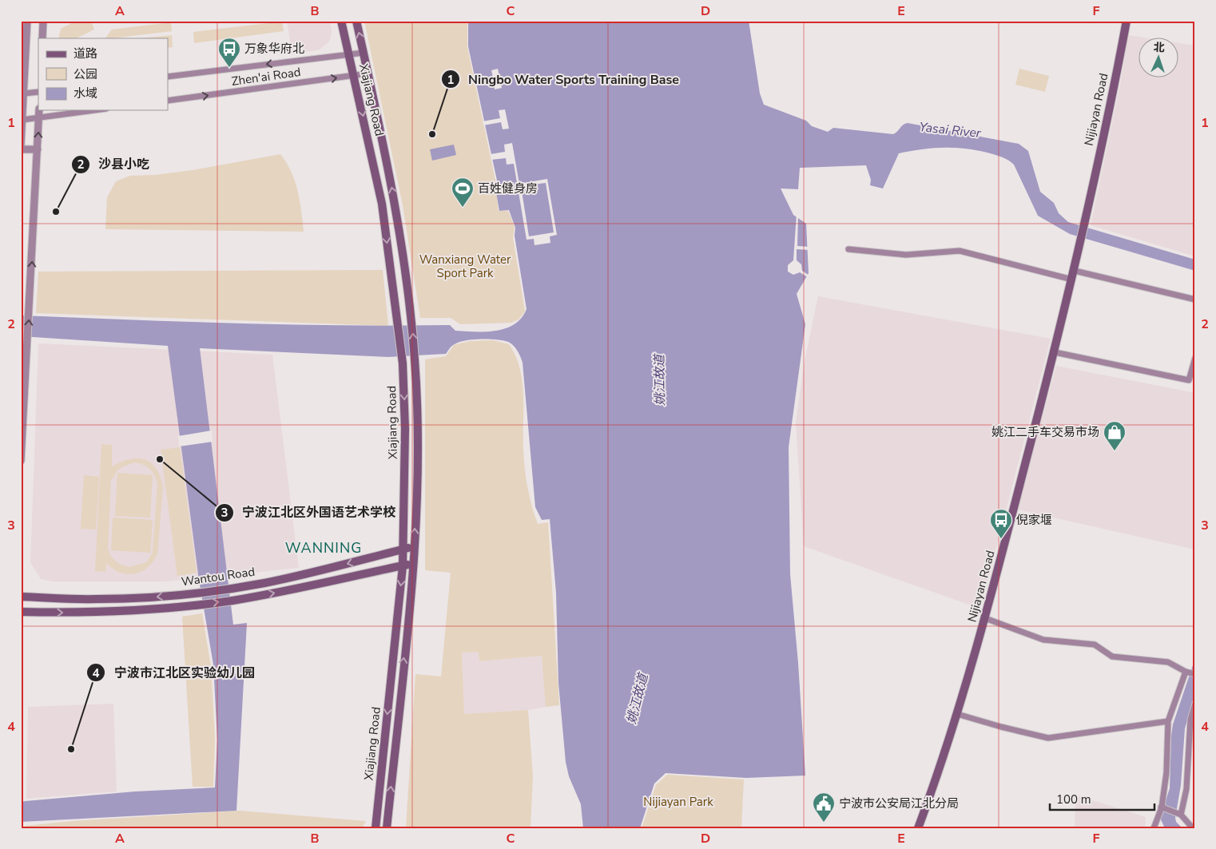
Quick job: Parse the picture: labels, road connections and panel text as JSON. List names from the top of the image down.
{
  "streets": {
    "main road": ["Xiajiang Road", "Nijiayan Road", "Wantou Road"],
    "street": ["Zhen'ai Road"]
  },
  "crossings": [
    ["Zhen'ai Road", "Xiajiang Road"],
    ["Xiajiang Road", "Wantou Road"]
  ],
  "districts": ["WANNING"],
  "water": ["Yasai River", "姚江故道"],
  "parks": ["Wanxiang Water Sport Park", "Nijiayan Park"],
  "places": {
    "bus stop": ["万象华府北", "倪家堰"],
    "other": [
      "Ningbo Water Sports Training Base",
      "沙县小吃",
      "宁波江北区外国语艺术学校",
      "宁波市江北区实验幼儿园"
    ],
    "sports": ["百姓健身房"],
    "shop": ["姚江二手车交易市场"],
    "public building": ["宁波市公安局江北分局"]
  },
  "legend": ["道路", "公园", "水域"],
  "scale_bar": "100 m",
  "north": "top",
  "grid": {
    "columns": [
      "A",
      "B",
      "C",
      "D",
      "E",
      "F"
    ],
    "rows": [
      "1",
      "2",
      "3",
      "4"
    ]
  }
}
